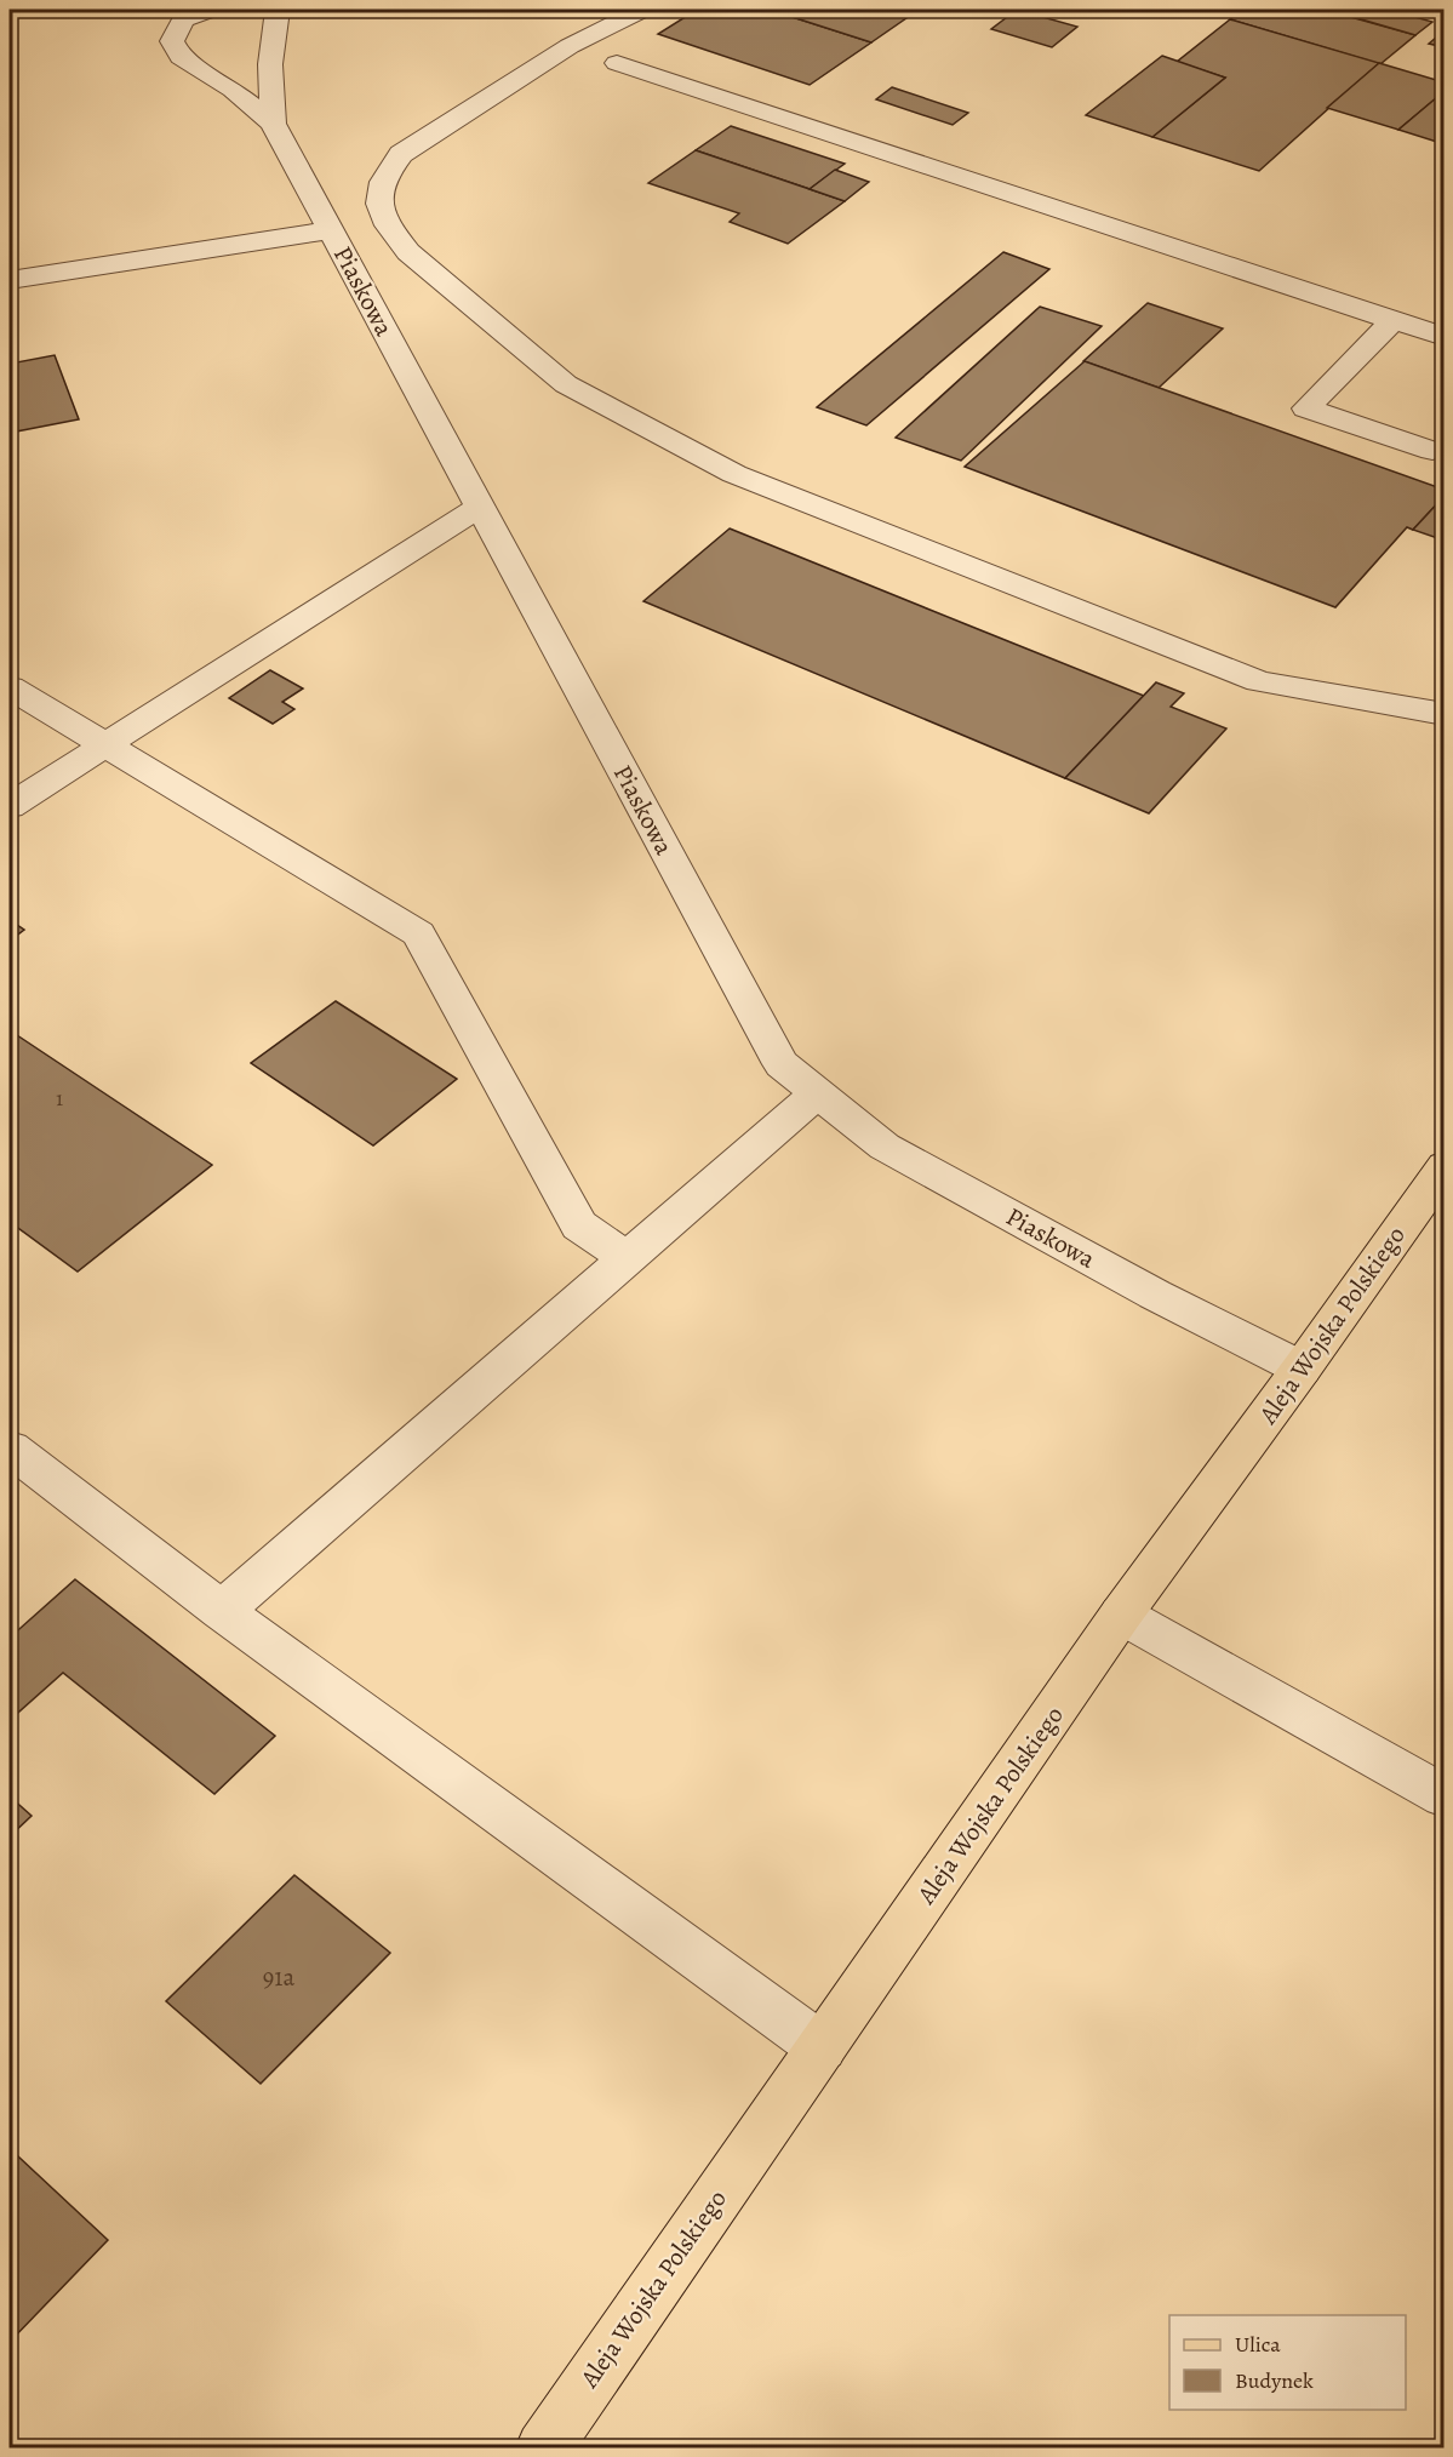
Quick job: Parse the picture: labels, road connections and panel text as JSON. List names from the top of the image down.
{
  "streets": {
    "main road": ["Aleja Wojska Polskiego"],
    "street": ["Piaskowa"]
  },
  "crossings": [
    ["Piaskowa", "Aleja Wojska Polskiego"]
  ],
  "house_numbers": ["1", "91a"],
  "legend": ["Ulica", "Budynek"]
}
